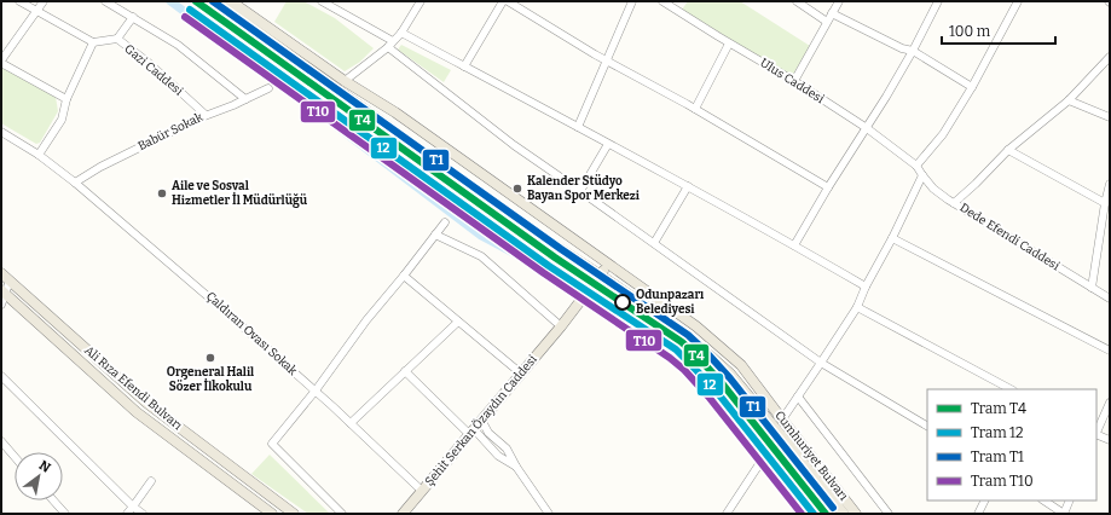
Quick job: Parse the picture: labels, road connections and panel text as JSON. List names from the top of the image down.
{
  "streets": {
    "main road": ["Ali Rıza Efendi Bulvarı", "Şehit Serkan Özaydın Caddesi", "Cumhuriyet Bulvarı"],
    "street": [
      "Gazi Caddesi",
      "Ulus Caddesi",
      "Babür Sokak",
      "Dede Efendi Caddesi",
      "Çaldıran Ovası Sokak"
    ]
  },
  "crossings": [
    ["Gazi Caddesi", "Babür Sokak"],
    ["Ulus Caddesi", "Dede Efendi Caddesi"],
    ["Babür Sokak", "Çaldıran Ovası Sokak"],
    ["Çaldıran Ovası Sokak", "Şehit Serkan Özaydın Caddesi"],
    ["Şehit Serkan Özaydın Caddesi", "Cumhuriyet Bulvarı"]
  ],
  "places": [
    "Kalender Stüdyo Bayan Spor Merkezi",
    "Aile ve Sosyal Hizmetler İl Müdürlüğü",
    "Odunpazarı Belediyesi",
    "Orgeneral Halil Sözer İlkokulu"
  ],
  "lines": [
    "tram line T4",
    "tram line T1",
    "tram line 12",
    "tram line T10"
  ],
  "legend": [
    "Tram T4",
    "Tram 12",
    "Tram T1",
    "Tram T10"
  ],
  "scale_bar": "100 m",
  "north": "top right"
}
